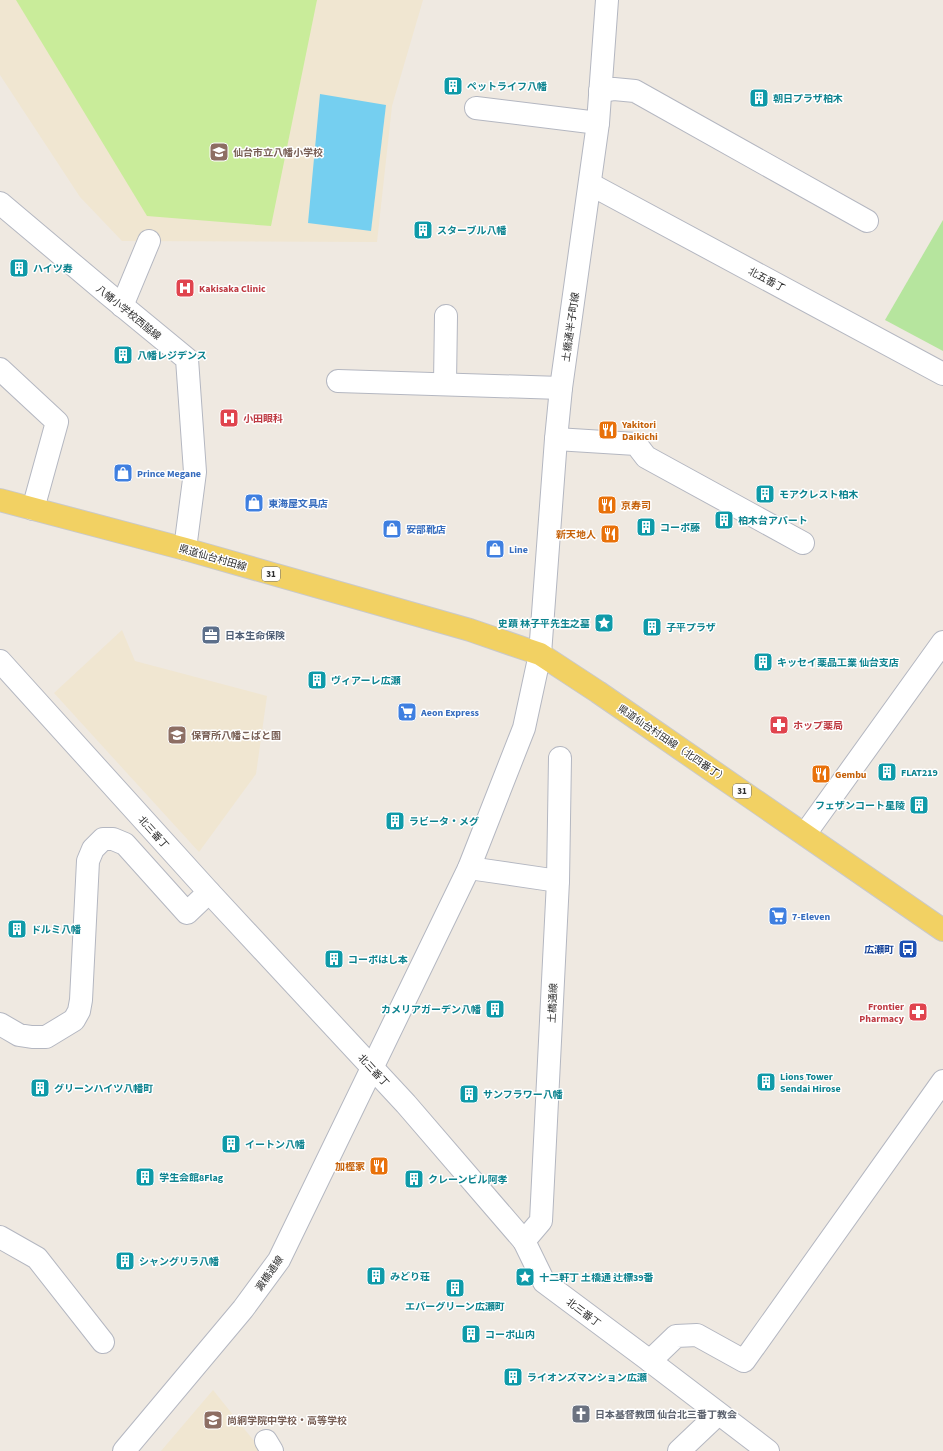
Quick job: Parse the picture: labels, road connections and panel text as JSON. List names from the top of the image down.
{
  "streets": {
    "main road": ["県道仙台村田線", "31", "県道仙台村田線（北四番丁）"],
    "street": [
      "北五番丁",
      "八幡小学校西脇線",
      "土橋通半子町線",
      "北三番丁",
      "土橋通線",
      "澱橋通線"
    ]
  },
  "crossings": [
    ["北五番丁", "土橋通半子町線"],
    ["八幡小学校西脇線", "県道仙台村田線"],
    ["土橋通半子町線", "県道仙台村田線"],
    ["土橋通半子町線", "県道仙台村田線（北四番丁）"],
    ["土橋通半子町線", "澱橋通線"],
    ["県道仙台村田線", "県道仙台村田線（北四番丁）"],
    ["北三番丁", "土橋通線"],
    ["北三番丁", "澱橋通線"]
  ],
  "places": {
    "building": [
      "ペットライフ八幡",
      "朝日プラザ柏木",
      "スターブル八幡",
      "ハイツ寿",
      "八幡レジデンス",
      "モアクレスト柏木",
      "柏木台アパート",
      "コーポ藤",
      "子平プラザ",
      "キッセイ薬品工業 仙台支店",
      "ヴィアーレ広瀬",
      "FLAT219",
      "フェザンコート星陵",
      "ラビータ・メグ",
      "ドルミ八幡",
      "コーポはし本",
      "カメリアガーデン八幡",
      "Lions Tower Sendai Hirose",
      "グリーンハイツ八幡町",
      "サンフラワー八幡",
      "イートン八幡",
      "学生会館8Flag",
      "クレーンビル阿孝",
      "シャングリラ八幡",
      "みどり荘",
      "エバーグリーン広瀬町",
      "コーポ山内",
      "ライオンズマンション広瀬"
    ],
    "school or university": ["仙台市立八幡小学校", "保育所八幡こばと園", "尚絅学院中学校・高等学校"],
    "hospital": ["Kakisaka Clinic", "小田眼科"],
    "restaurant": [
      "Yakitori Daikichi",
      "京寿司",
      "新天地人",
      "Gembu",
      "加樫家"
    ],
    "shop": [
      "Prince Megane",
      "東海屋文具店",
      "安部靴店",
      "Line"
    ],
    "place": ["史蹟 林子平先生之墓", "十二軒丁 土橋通 辻標39番"],
    "office": ["日本生命保険"],
    "supermarket": ["Aeon Express", "7-Eleven"],
    "pharmacy": ["ホップ薬局", "Frontier Pharmacy"],
    "bus stop": ["広瀬町"],
    "church": ["日本基督教団 仙台北三番丁教会"]
  }
}
